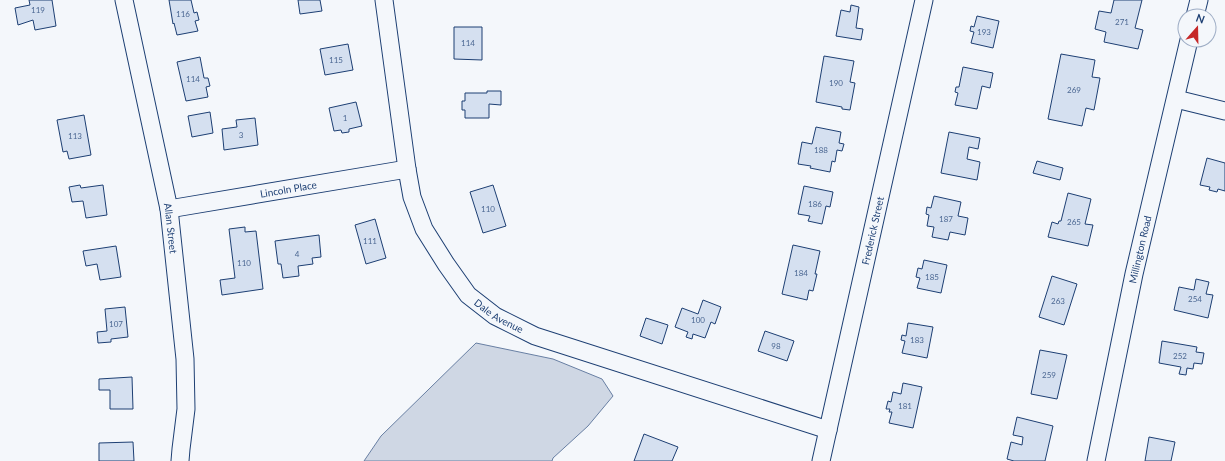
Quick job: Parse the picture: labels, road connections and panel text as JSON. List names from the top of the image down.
{
  "streets": {
    "street": [
      "Lincoln Place",
      "Allan Street",
      "Frederick Street",
      "Millington Road",
      "Dale Avenue"
    ]
  },
  "crossings": [
    ["Lincoln Place", "Allan Street"],
    ["Lincoln Place", "Dale Avenue"],
    ["Frederick Street", "Dale Avenue"]
  ],
  "house_numbers": [
    "119",
    "116",
    "271",
    "193",
    "114",
    "115",
    "114",
    "190",
    "269",
    "1",
    "3",
    "113",
    "188",
    "186",
    "110",
    "187",
    "265",
    "111",
    "4",
    "110",
    "184",
    "185",
    "254",
    "263",
    "100",
    "107",
    "183",
    "98",
    "252",
    "259",
    "181"
  ],
  "north": "top"
}
